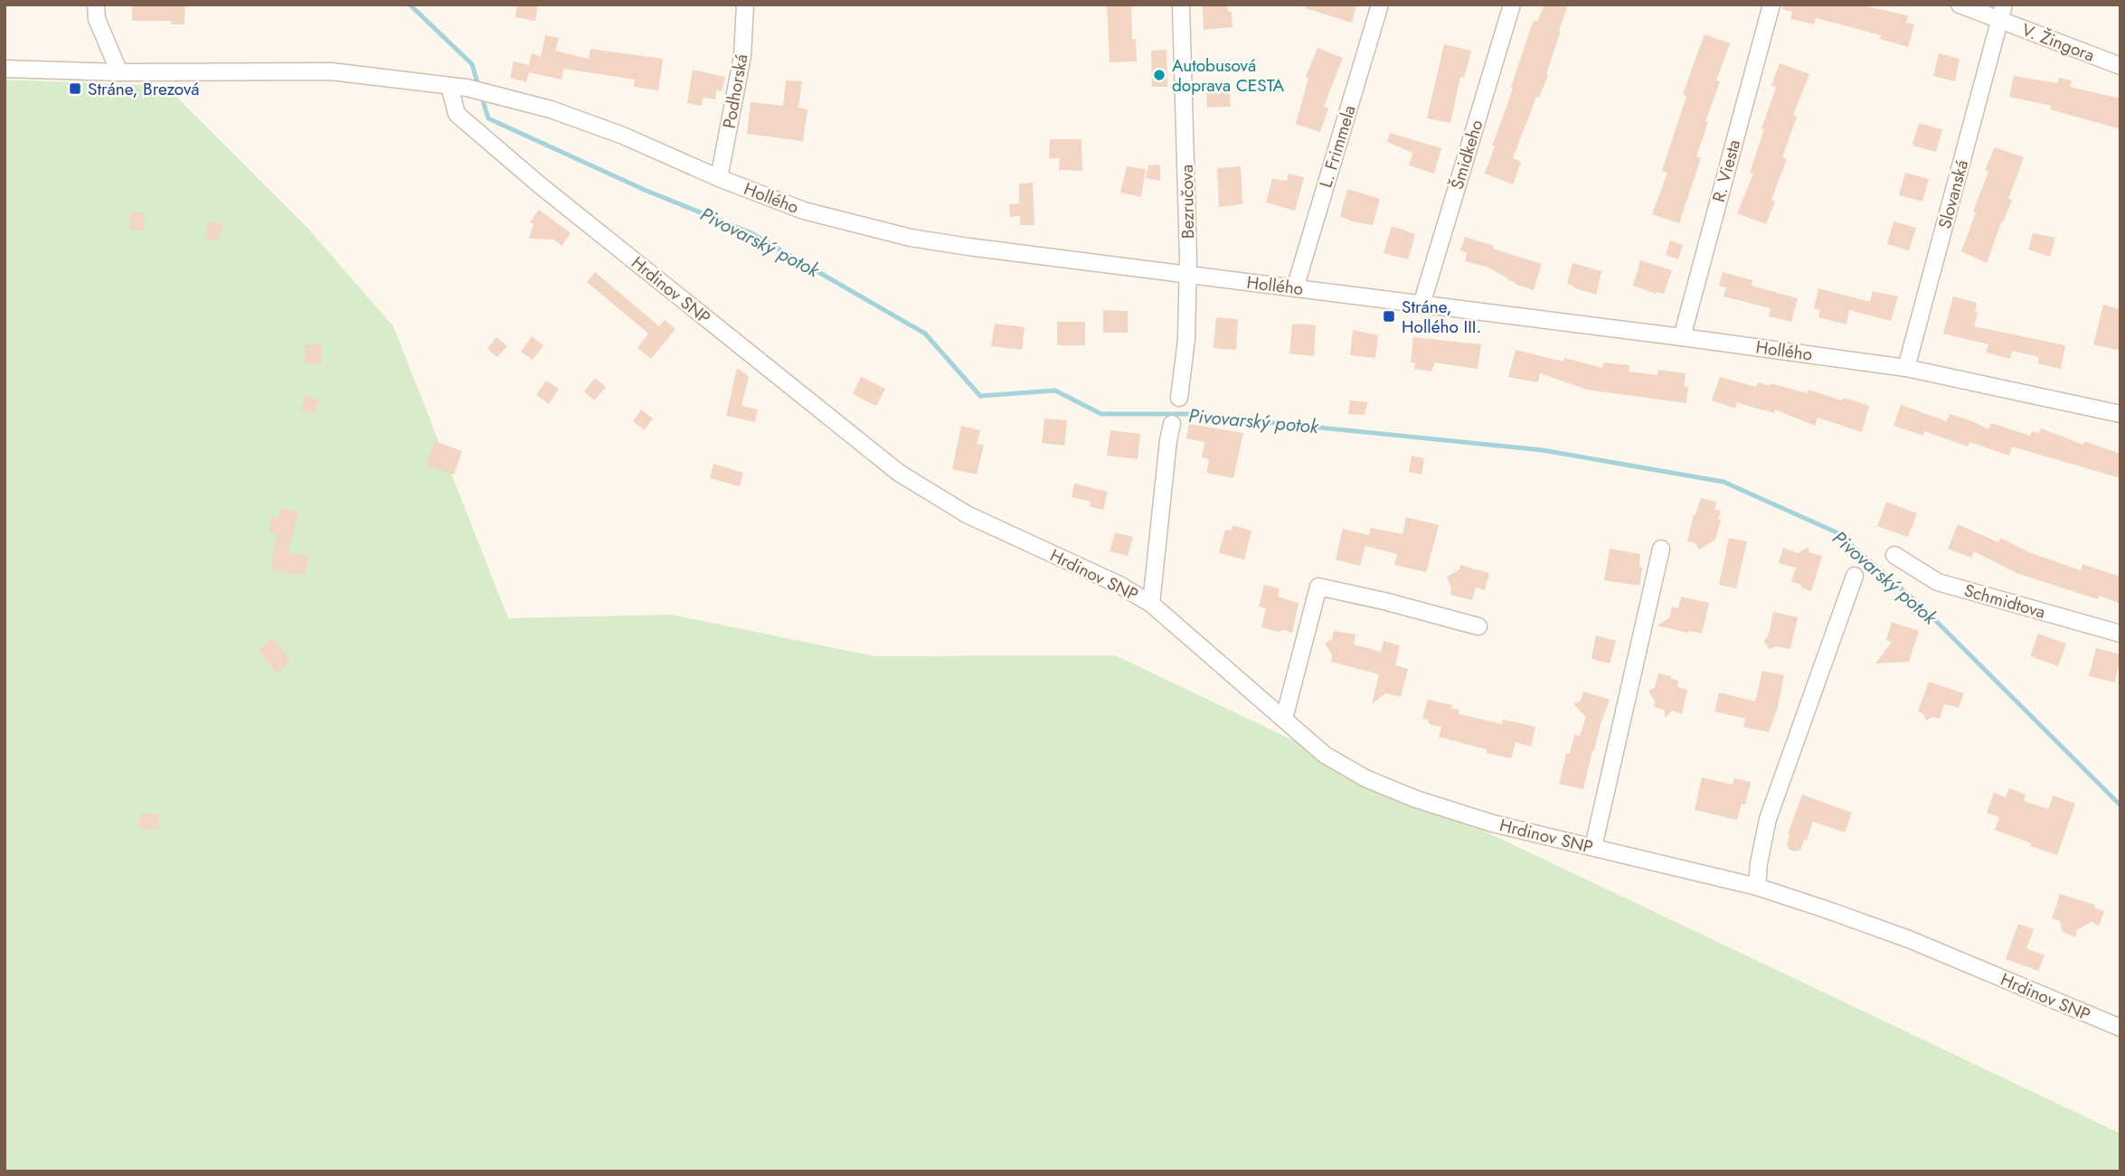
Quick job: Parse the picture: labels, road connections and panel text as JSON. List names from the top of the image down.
{
  "streets": {
    "street": [
      "V. Žingora",
      "Podhorská",
      "L. Frimmela",
      "Šmidkeho",
      "R. Viesta",
      "Slovanská",
      "Hollého",
      "Bezručova",
      "Hrdinov SNP",
      "Schmidtova"
    ]
  },
  "crossings": [
    ["V. Žingora", "Slovanská"],
    ["Podhorská", "Hollého"],
    ["L. Frimmela", "Hollého"],
    ["Šmidkeho", "Hollého"],
    ["R. Viesta", "Hollého"],
    ["Slovanská", "Hollého"],
    ["Hollého", "Bezručova"],
    ["Hollého", "Hrdinov SNP"]
  ],
  "water": ["Pivovarský potok"],
  "places": {
    "other": ["Autobusová doprava CESTA"],
    "transit": ["Stráne, Brezová", "Stráne, Hollého III."]
  }
}
